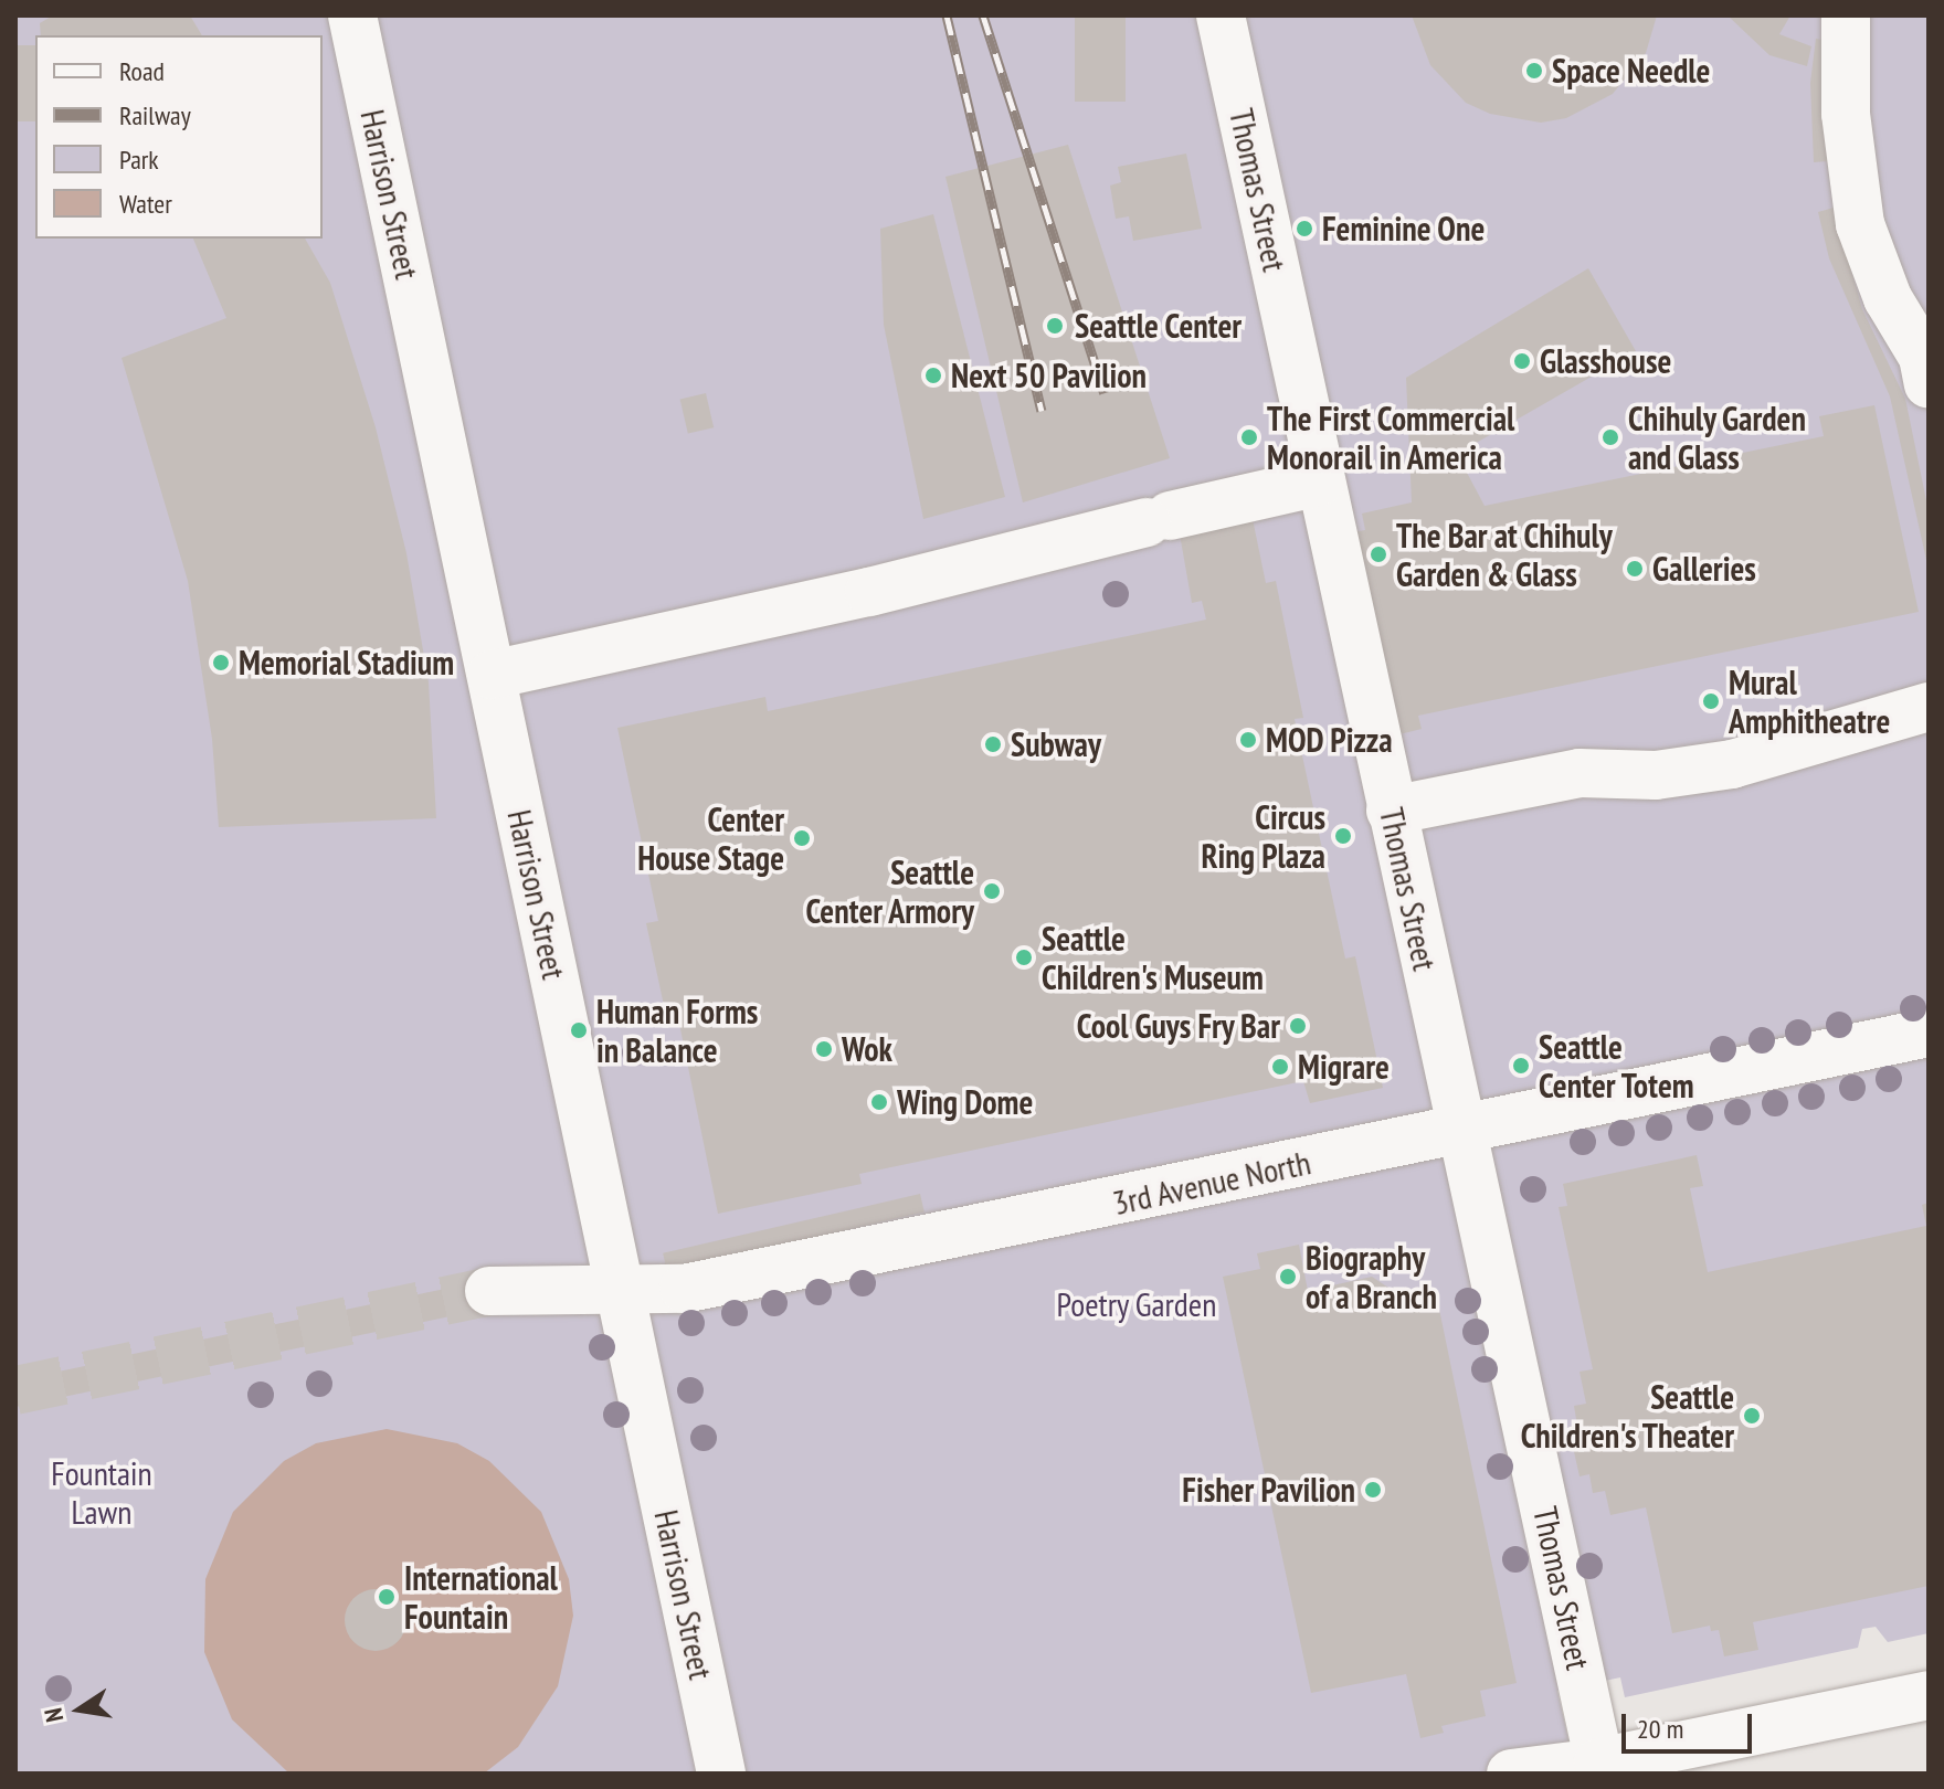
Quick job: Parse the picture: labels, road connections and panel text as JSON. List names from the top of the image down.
{
  "streets": {
    "street": ["Thomas Street", "Harrison Street", "3rd Avenue North"]
  },
  "crossings": [
    ["Thomas Street", "3rd Avenue North"],
    ["Harrison Street", "3rd Avenue North"]
  ],
  "parks": ["Poetry Garden", "Fountain Lawn"],
  "places": [
    "Space Needle",
    "Feminine One",
    "Seattle Center",
    "Glasshouse",
    "Next 50 Pavilion",
    "The First Commercial Monorail in America",
    "Chihuly Garden and Glass",
    "The Bar at Chihuly Garden & Glass",
    "Galleries",
    "Memorial Stadium",
    "Mural Amphitheatre",
    "MOD Pizza",
    "Subway",
    "Circus Ring Plaza",
    "Center House Stage",
    "Seattle Center Armory",
    "Seattle Children's Museum",
    "Cool Guys Fry Bar",
    "Human Forms in Balance",
    "Wok",
    "Seattle Center Totem",
    "Migrare",
    "Wing Dome",
    "Biography of a Branch",
    "Seattle Children's Theater",
    "Fisher Pavilion",
    "International Fountain"
  ],
  "legend": [
    "Road",
    "Railway",
    "Park",
    "Water"
  ],
  "scale_bar": "20 m",
  "north": "left"
}
